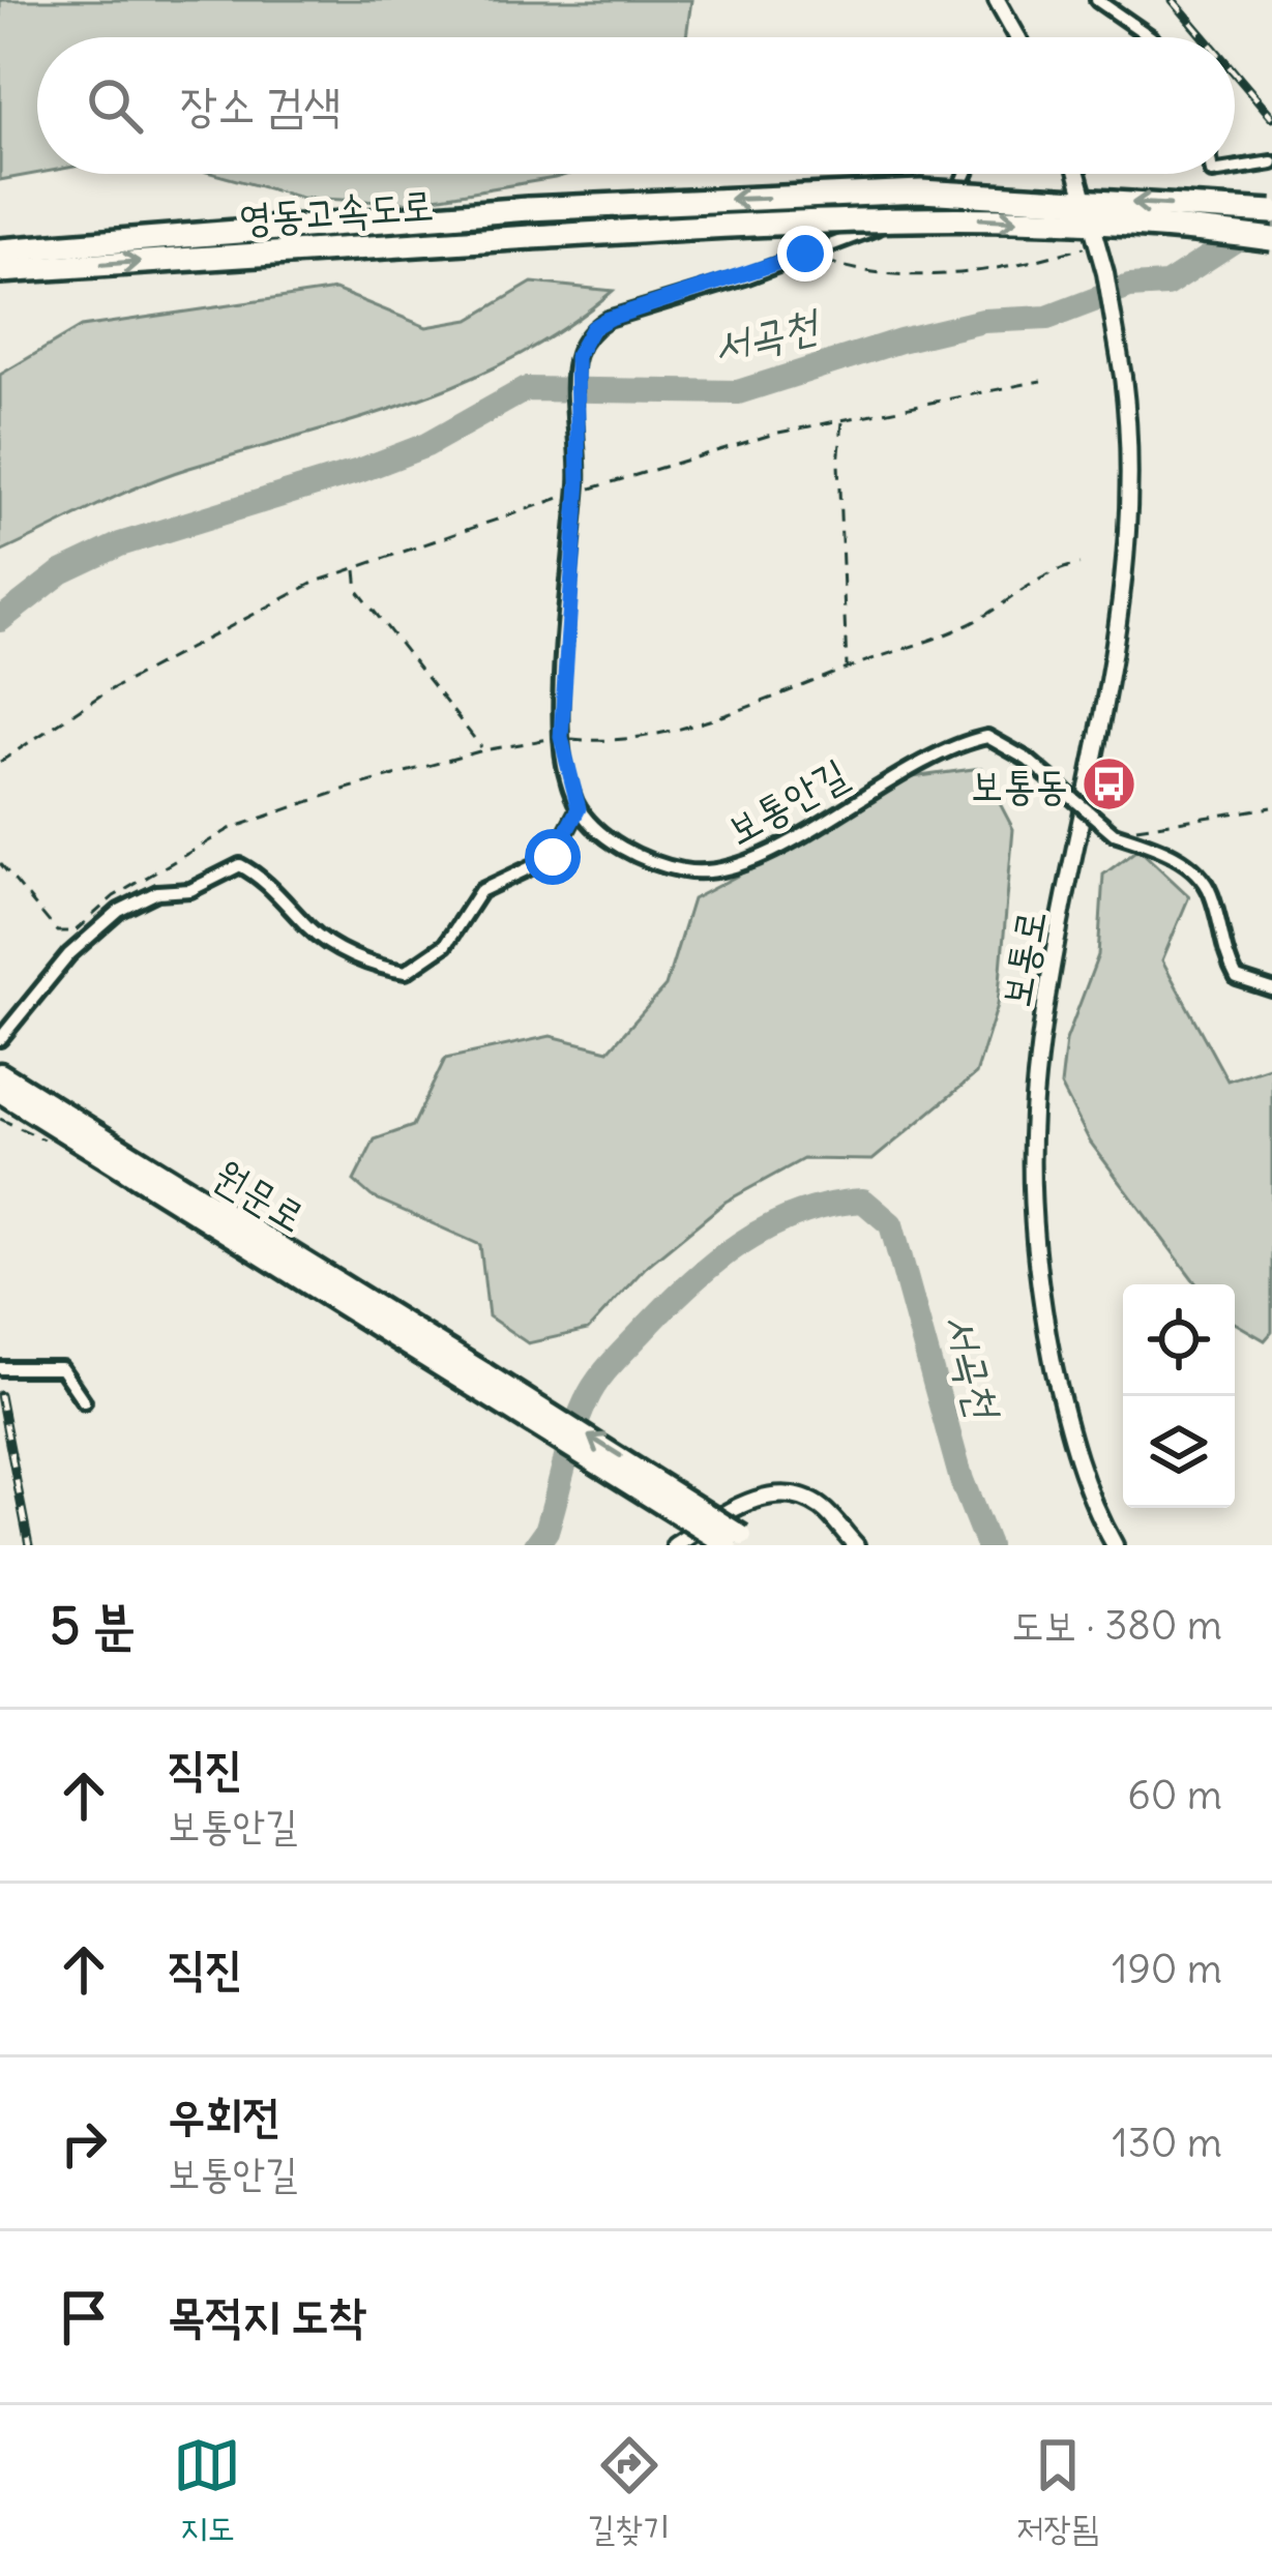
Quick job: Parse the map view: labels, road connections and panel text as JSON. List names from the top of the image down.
{
  "streets": {
    "highway": ["영동고속도로", "원문로"],
    "street": ["보통안길", "보통로"]
  },
  "water": ["서곡천"],
  "places": {
    "bus stop": ["보통동"]
  },
  "page": {
    "search": "장소 검색",
    "heading": ["5 분", "도보 · 380 m"],
    "list": [
      ["직진", "보통안길", "60 m"],
      ["직진", "190 m"],
      ["우회전", "보통안길", "130 m"],
      "목적지 도착"
    ],
    "nav": ["지도", "길찾기", "저장됨"]
  }
}
